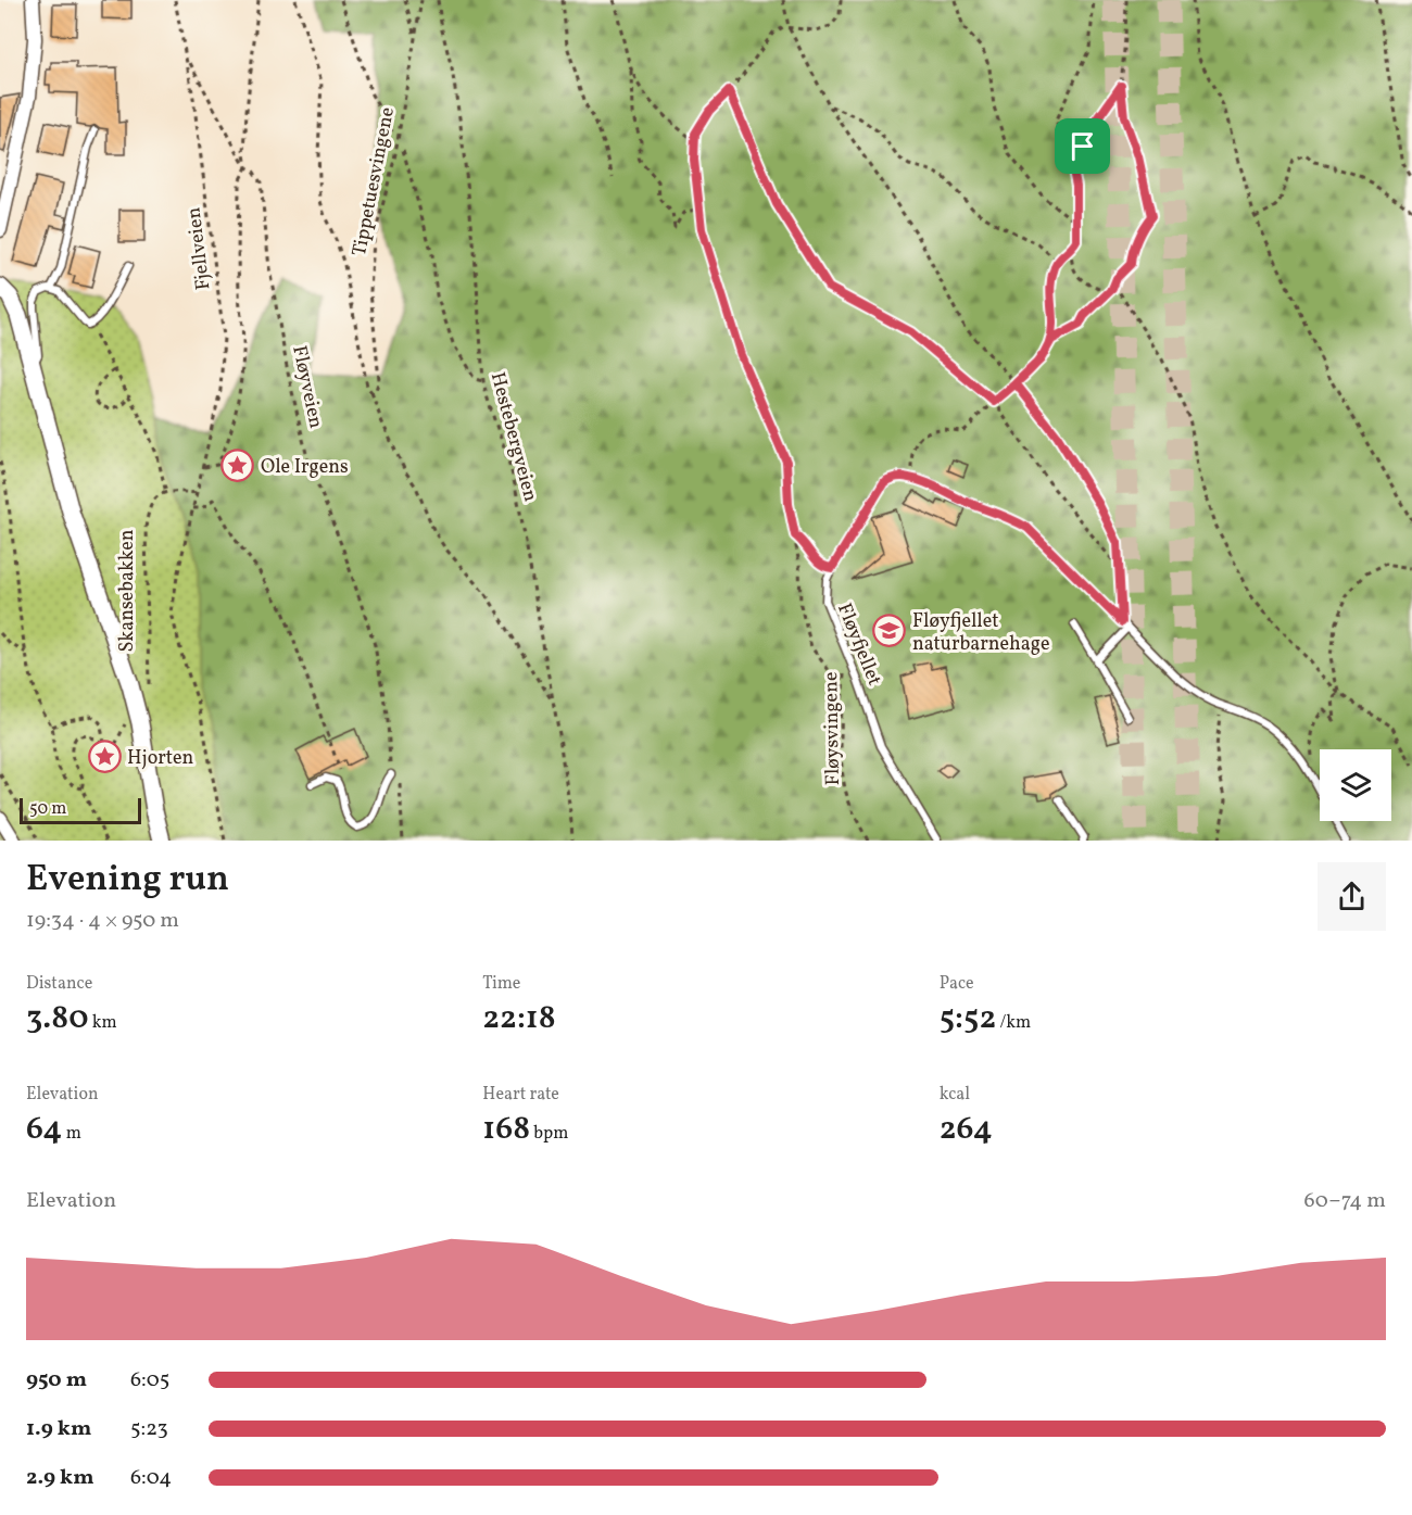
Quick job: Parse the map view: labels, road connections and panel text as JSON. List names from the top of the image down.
{
  "streets": {
    "street": ["Skansebakken"],
    "lane": ["Fløyfjellet"],
    "path": [
      "Tippetuesvingene",
      "Fjellveien",
      "Fløyveien",
      "Hestebergveien",
      "Fløysvingene"
    ]
  },
  "crossings": [
    ["Fløyfjellet", "Fløysvingene"]
  ],
  "places": {
    "place": ["Ole Irgens", "Hjorten"],
    "school or university": ["Fløyfjellet naturbarnehage"]
  },
  "scale_bar": "50 m",
  "page": {
    "scale": "50 m",
    "heading": ["Evening run", "19:34 · 4 × 950 m"],
    "stats": [
      ["Distance", "3.80 km"],
      ["Time", "22:18"],
      ["Pace", "5:52 /km"],
      ["Elevation", "64 m"],
      ["Heart rate", "168 bpm"],
      ["kcal", "264"]
    ],
    "chart": ["Elevation", "60–74 m"],
    "list": [
      {
        "name": "950 m",
        "note": "6:05"
      },
      {
        "name": "1.9 km",
        "note": "5:23"
      },
      {
        "name": "2.9 km",
        "note": "6:04"
      }
    ]
  }
}
